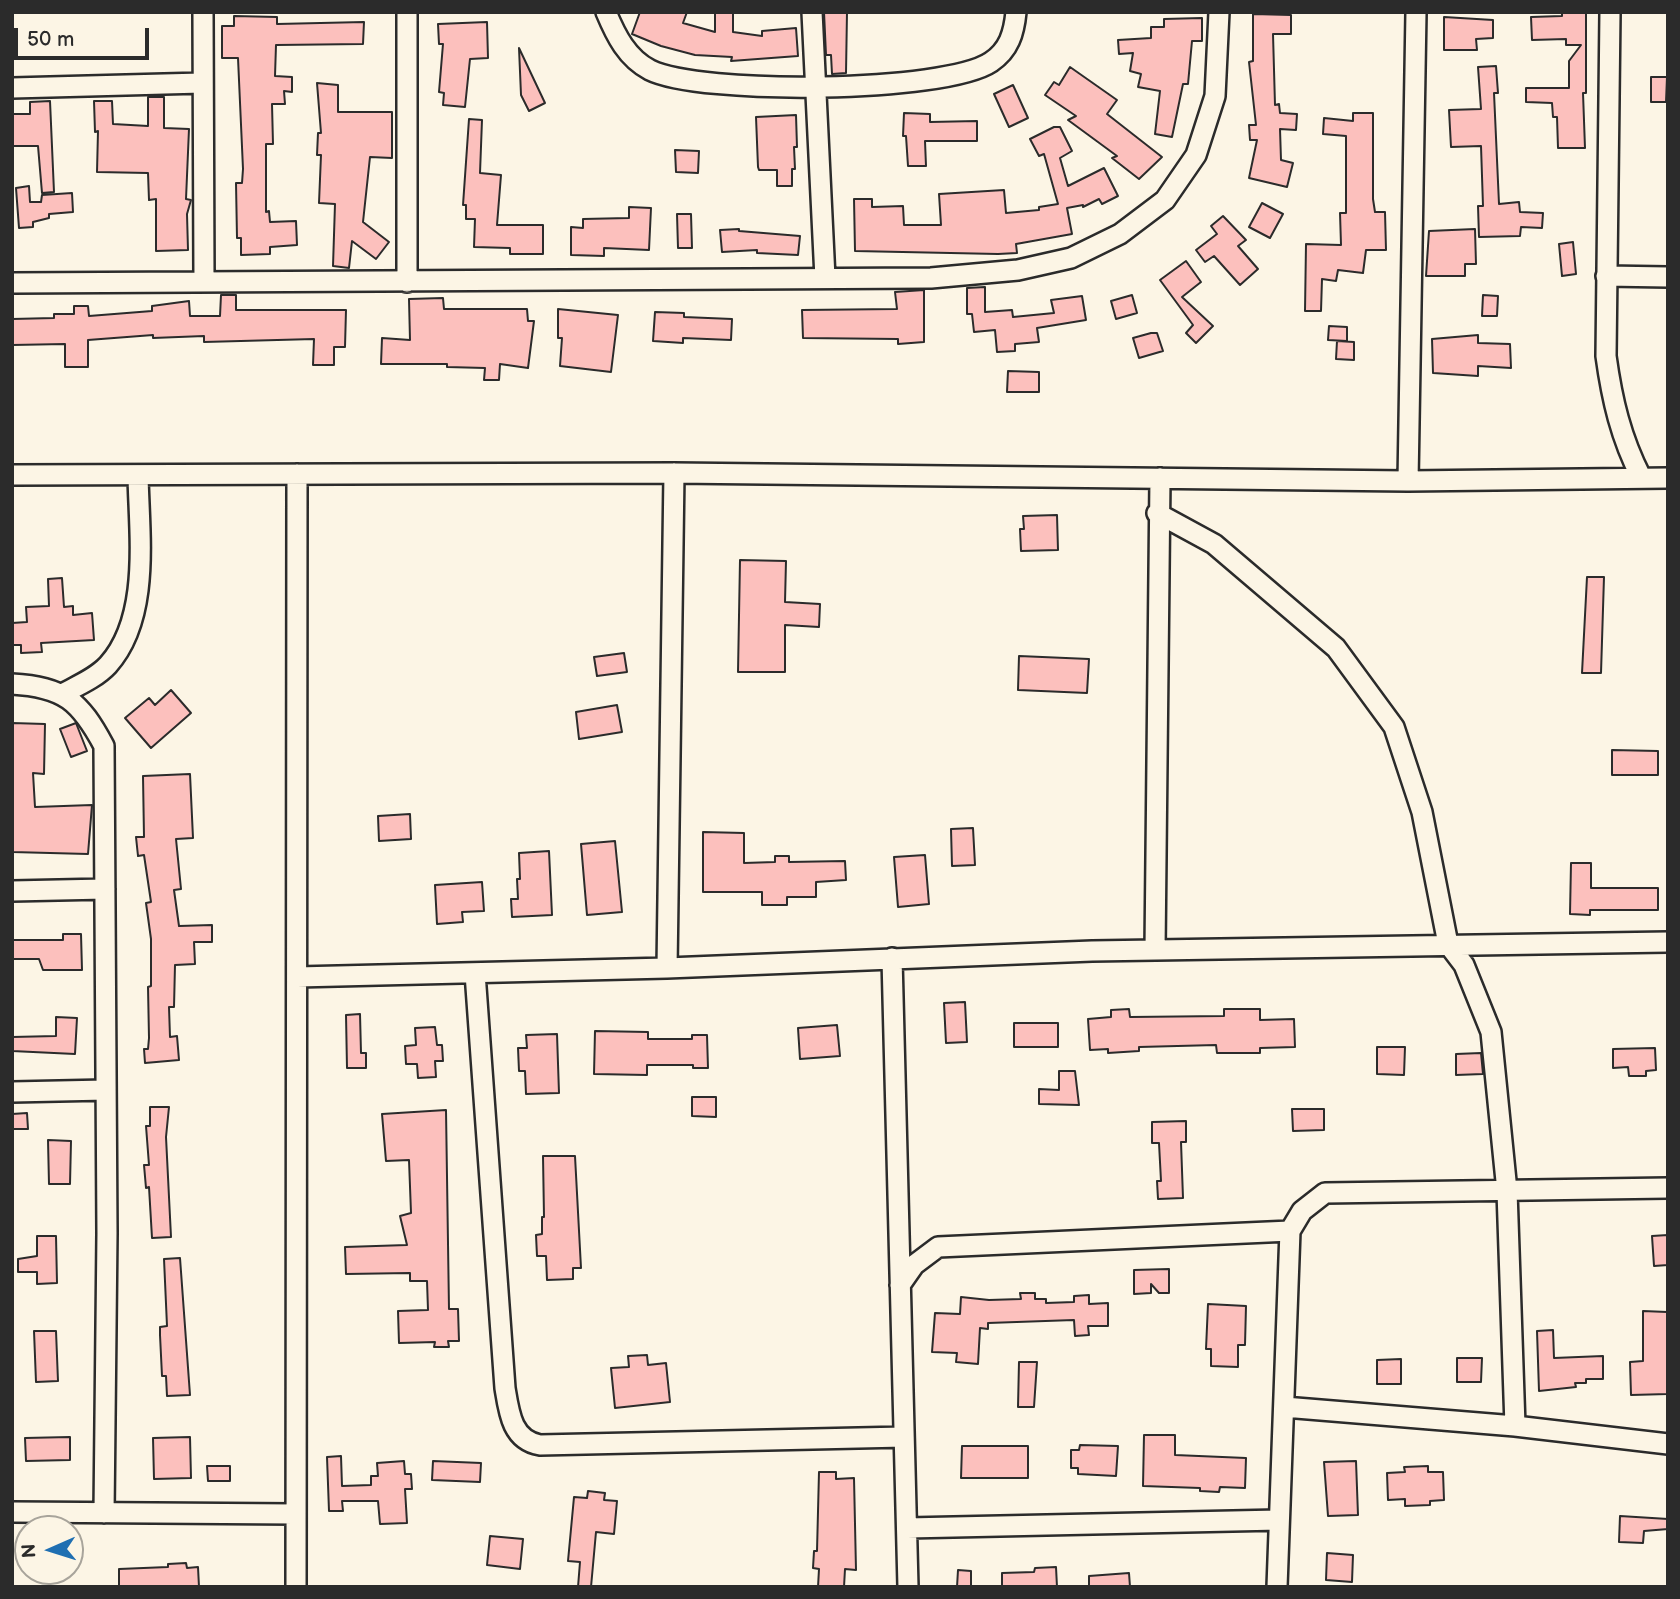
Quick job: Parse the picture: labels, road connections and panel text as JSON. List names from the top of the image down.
{
  "scale_bar": "50 m",
  "north": "left"
}
